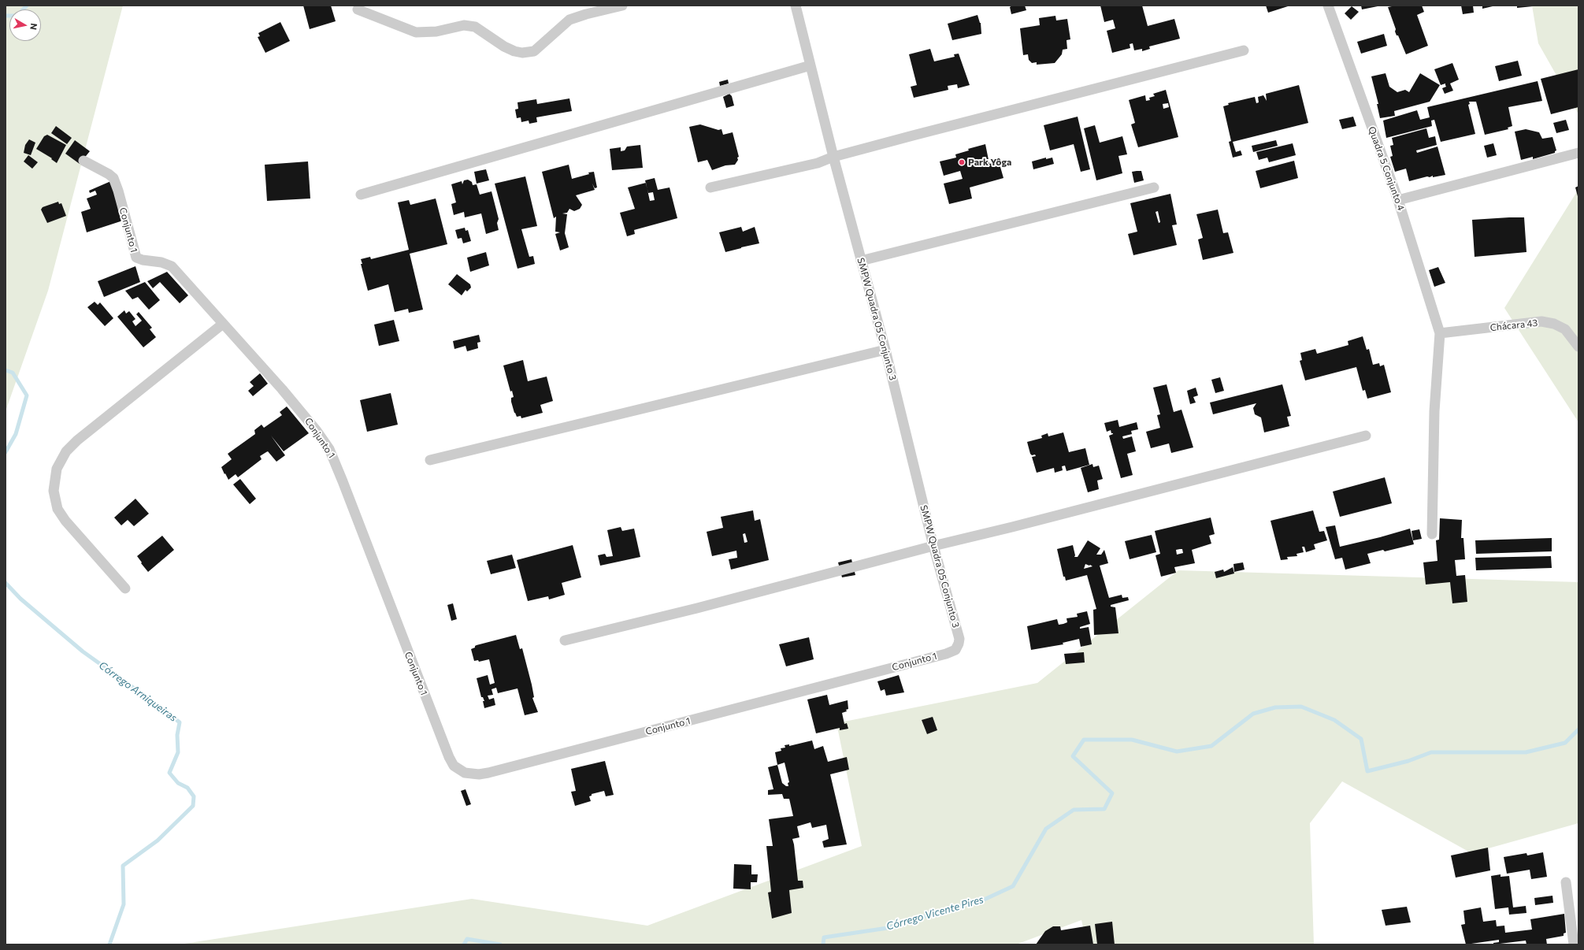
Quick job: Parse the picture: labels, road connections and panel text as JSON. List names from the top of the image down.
{
  "streets": {
    "street": [
      "Quadra 5 Conjunto 4",
      "Conjunto 1",
      "SMPW Quadra 05 Conjunto 3",
      "Chácara 43"
    ]
  },
  "crossings": [
    ["Quadra 5 Conjunto 4", "Chácara 43"],
    ["Conjunto 1", "SMPW Quadra 05 Conjunto 3"]
  ],
  "water": ["Córrego Arniqueiras", "Córrego Vicente Pires"],
  "places": ["Park Yôga"],
  "north": "right"
}
